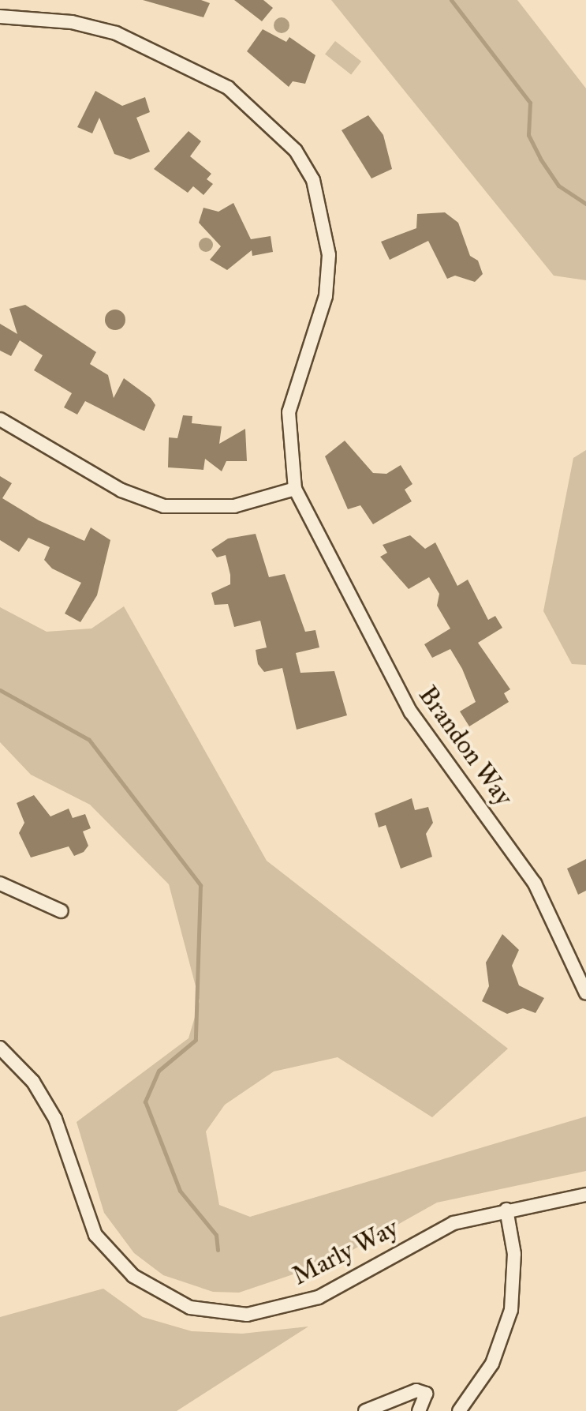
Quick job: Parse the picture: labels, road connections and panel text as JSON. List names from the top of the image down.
{
  "streets": {
    "street": ["Brandon Way", "Marly Way"]
  }
}
